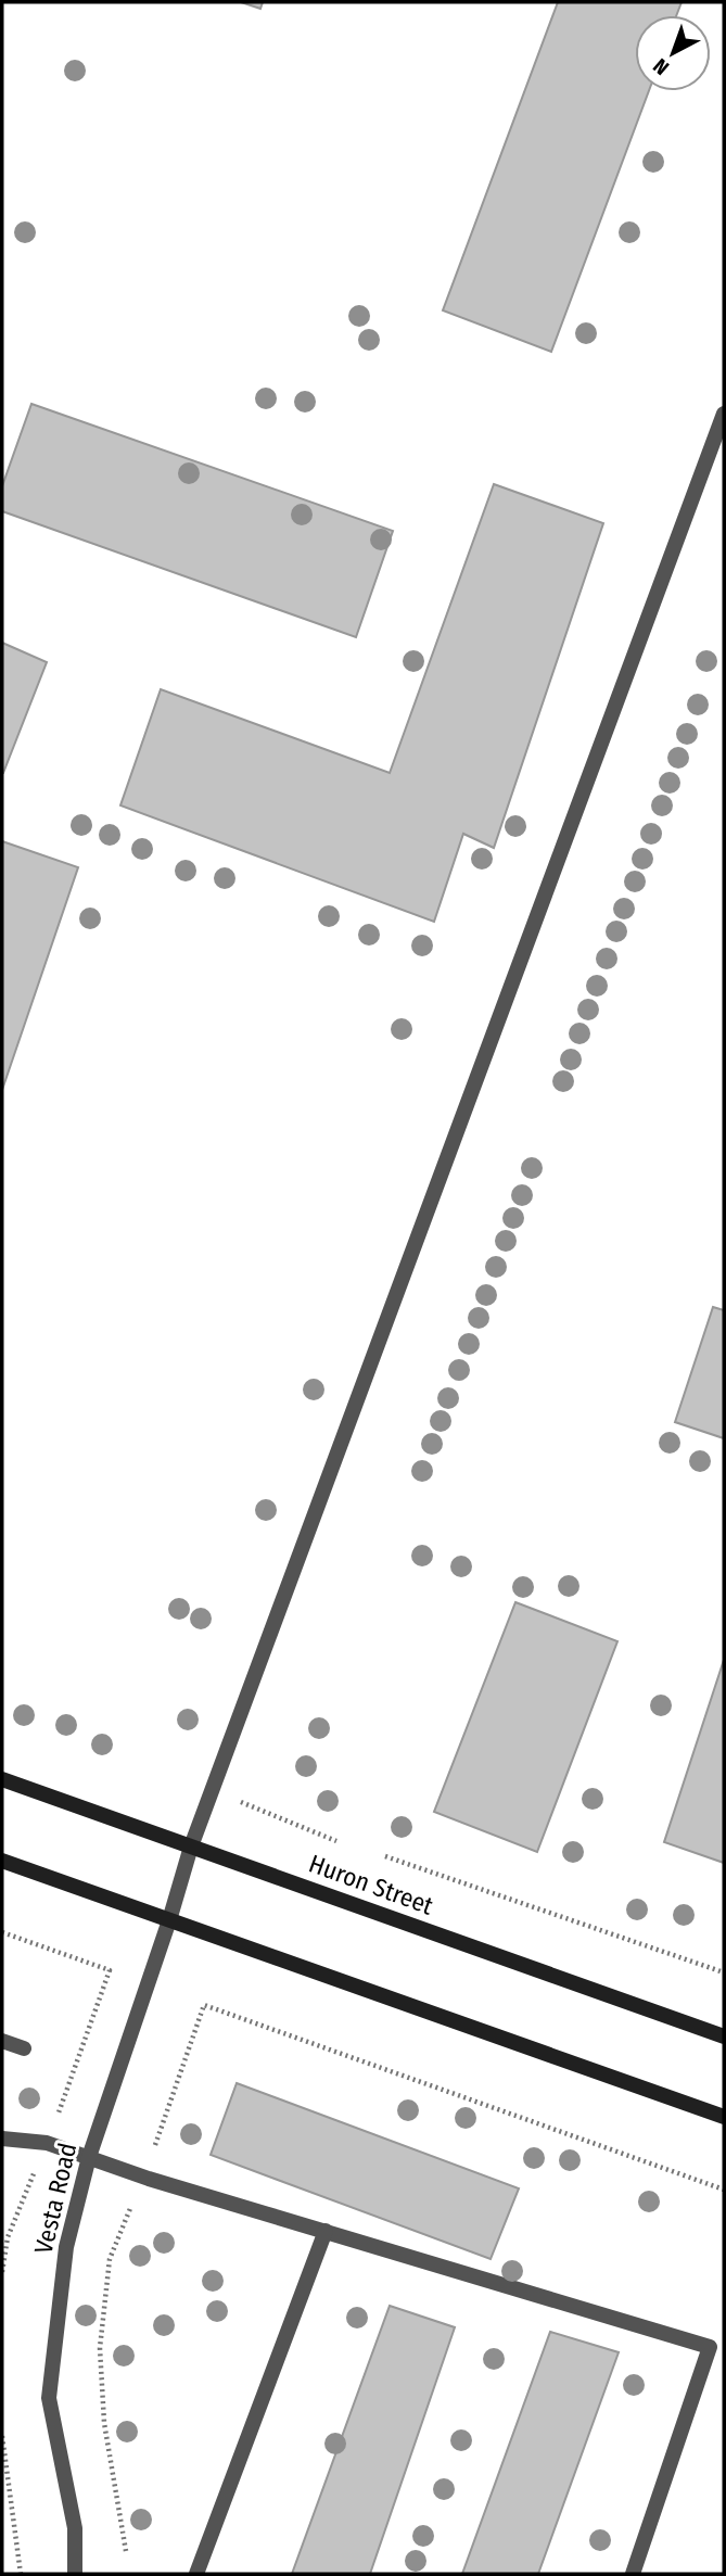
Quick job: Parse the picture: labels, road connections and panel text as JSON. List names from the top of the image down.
{
  "streets": {
    "main road": ["Huron Street"],
    "street": ["Vesta Road"]
  },
  "crossings": [
    ["Huron Street", "Vesta Road"]
  ],
  "north": "bottom left"
}
